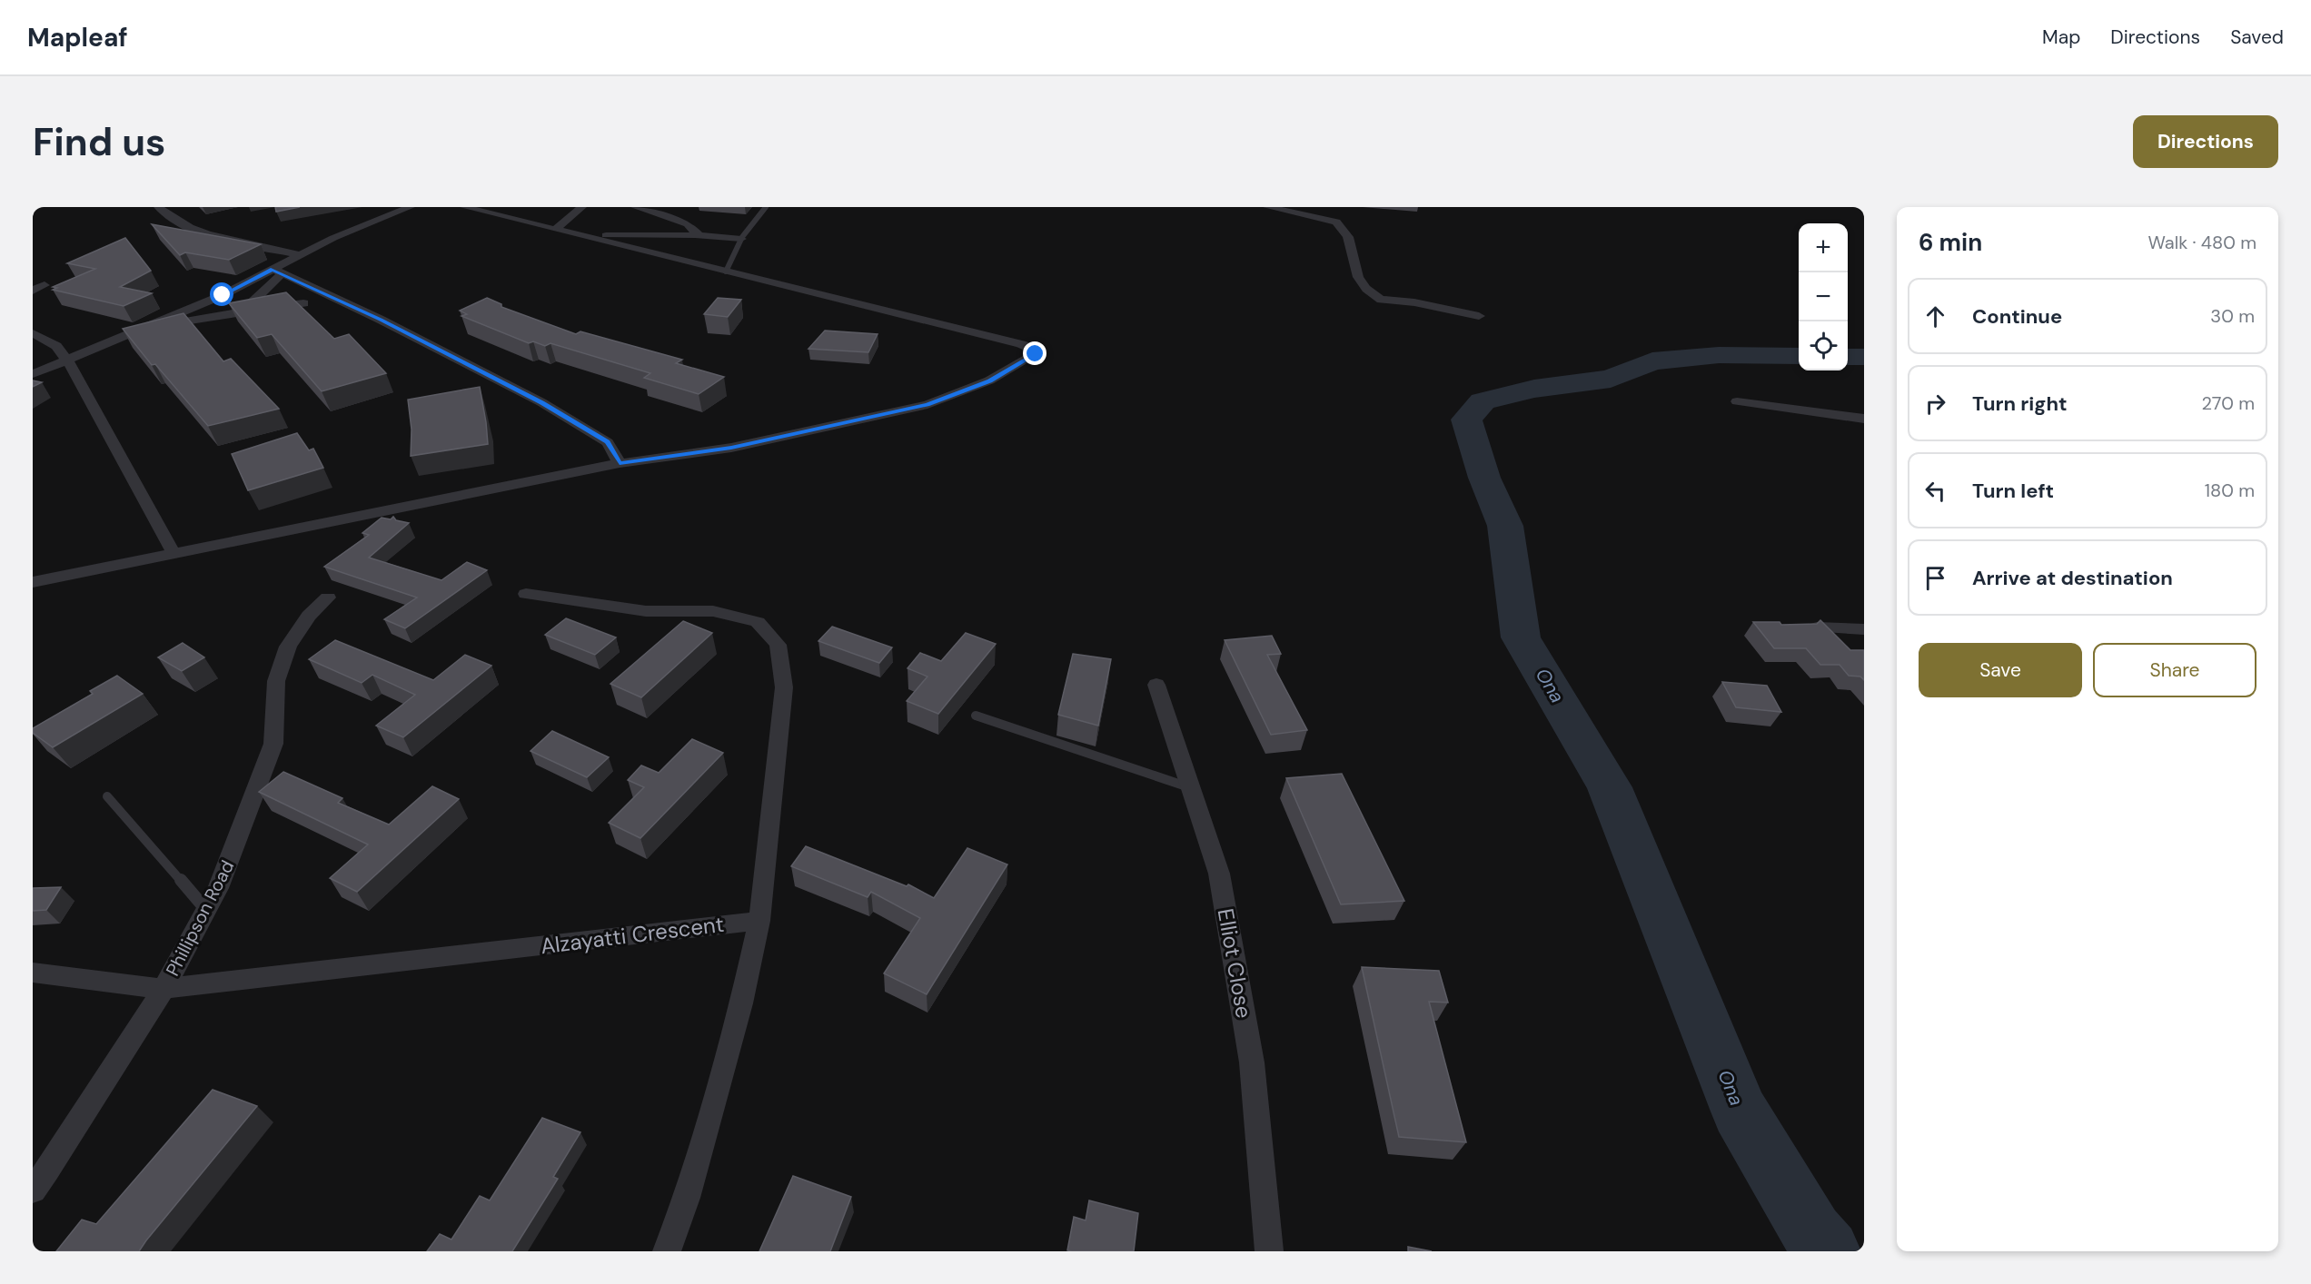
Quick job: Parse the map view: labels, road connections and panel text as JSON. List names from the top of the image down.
{
  "streets": {
    "street": ["Phillipson Road", "Alzayatti Crescent", "Elliot Close"]
  },
  "crossings": [
    ["Phillipson Road", "Alzayatti Crescent"]
  ],
  "water": ["Ona"],
  "page": {
    "header": "Mapleaf",
    "nav": ["Map", "Directions", "Saved"],
    "buttons": [
      "Directions",
      ["Save", "Share"]
    ],
    "title": "Find us",
    "heading": ["6 min", "Walk · 480 m"],
    "map_buttons": ["+", "−"],
    "list": [
      ["Continue", "30 m"],
      ["Turn right", "270 m"],
      ["Turn left", "180 m"],
      "Arrive at destination"
    ]
  }
}
